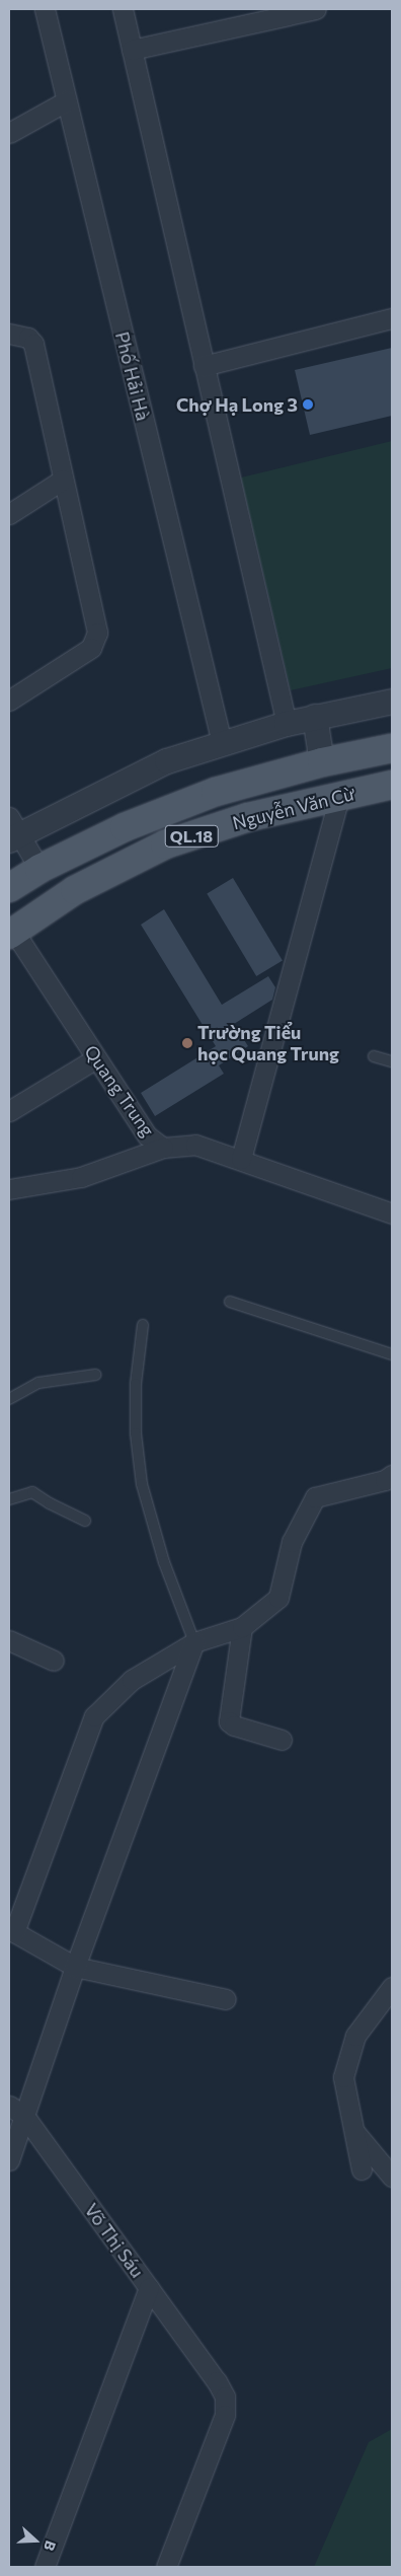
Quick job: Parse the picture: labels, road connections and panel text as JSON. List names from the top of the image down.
{
  "streets": {
    "main road": ["Nguyễn Văn Cừ", "QL.18"],
    "street": ["Phố Hải Hà", "Quang Trung", "Võ Thị Sáu"]
  },
  "crossings": [
    ["Nguyễn Văn Cừ", "Quang Trung"]
  ],
  "places": ["Chợ Hạ Long 3", "Trường Tiểu học Quang Trung"],
  "north": "right"
}
